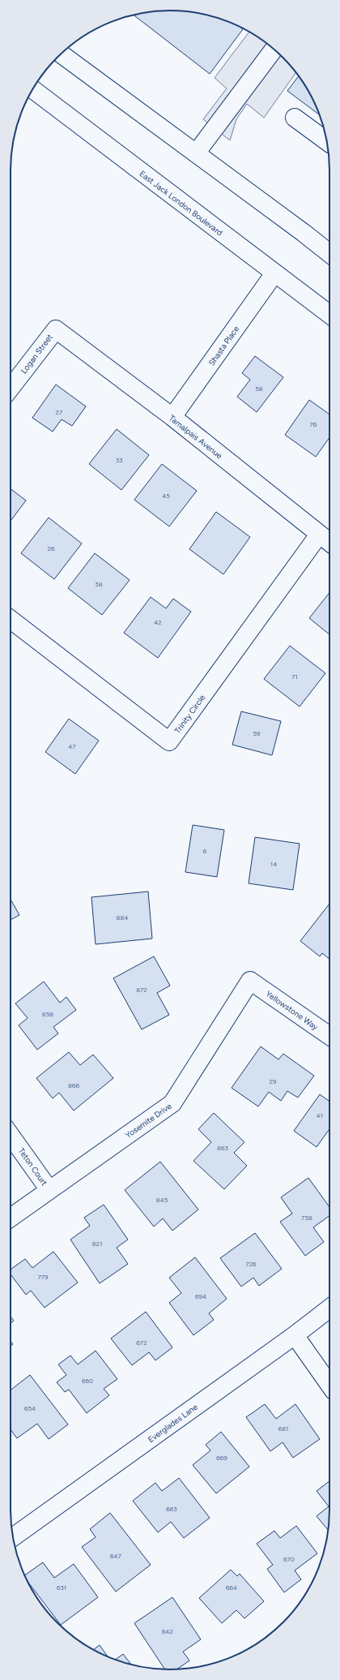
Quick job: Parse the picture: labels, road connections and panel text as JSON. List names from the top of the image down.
{
  "streets": {
    "street": [
      "East Jack London Boulevard",
      "Shasta Place",
      "Logan Street",
      "Tamalpais Avenue",
      "Trinity Circle",
      "Yellowstone Way",
      "Yosemite Drive",
      "Teton Court",
      "Everglades Lane"
    ]
  },
  "crossings": [
    ["East Jack London Boulevard", "Shasta Place"],
    ["Shasta Place", "Tamalpais Avenue"],
    ["Logan Street", "Tamalpais Avenue"],
    ["Tamalpais Avenue", "Trinity Circle"],
    ["Yellowstone Way", "Yosemite Drive"],
    ["Yosemite Drive", "Teton Court"]
  ],
  "house_numbers": [
    "58",
    "27",
    "76",
    "33",
    "45",
    "26",
    "38",
    "42",
    "71",
    "59",
    "47",
    "6",
    "14",
    "884",
    "872",
    "858",
    "29",
    "866",
    "41",
    "863",
    "845",
    "758",
    "821",
    "726",
    "779",
    "694",
    "672",
    "660",
    "654",
    "681",
    "669",
    "663",
    "647",
    "670",
    "631",
    "664",
    "642"
  ]
}
